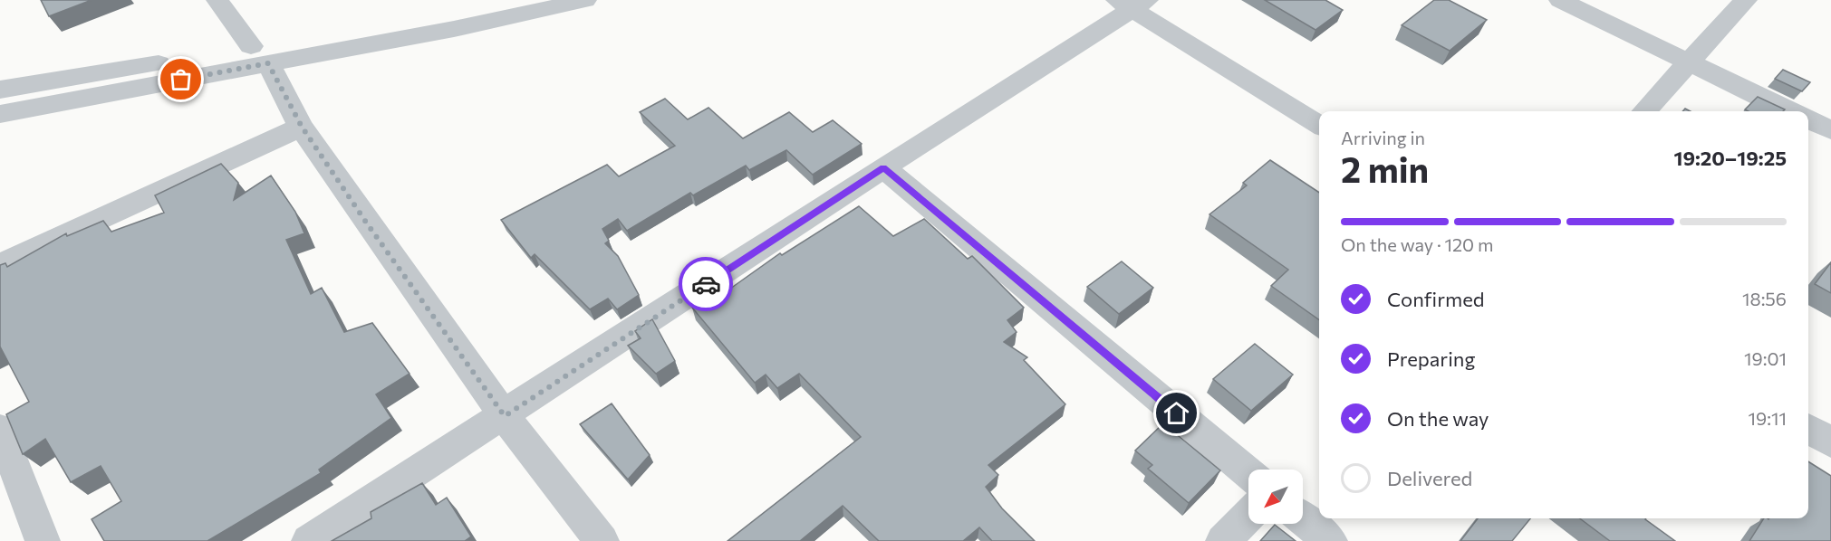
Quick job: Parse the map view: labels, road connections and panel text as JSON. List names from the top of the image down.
{
  "north": "bottom left",
  "page": {
    "heading": ["2 min", "Arriving in", "19:20–19:25"],
    "bar": "On the way · 120 m",
    "list": [
      ["Confirmed", "18:56"],
      ["Preparing", "19:01"],
      ["On the way", "19:11"],
      "Delivered"
    ]
  }
}
